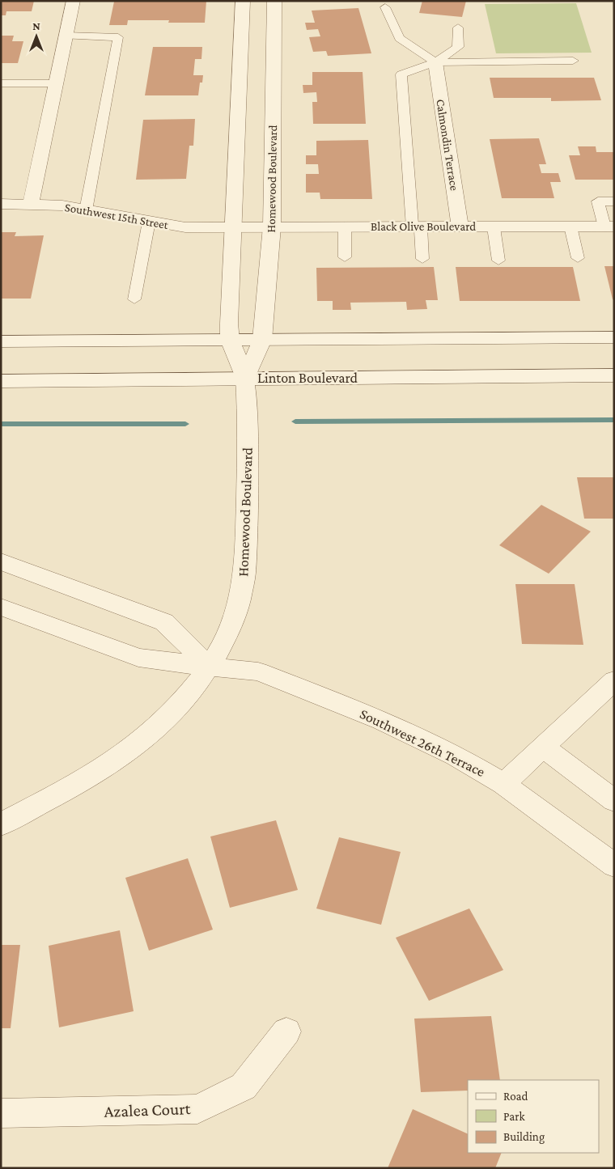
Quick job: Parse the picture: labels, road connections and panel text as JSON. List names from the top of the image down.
{
  "streets": {
    "street": [
      "Calmondin Terrace",
      "Homewood Boulevard",
      "Southwest 15th Street",
      "Black Olive Boulevard",
      "Linton Boulevard",
      "Southwest 26th Terrace",
      "Azalea Court"
    ]
  },
  "crossings": [
    ["Calmondin Terrace", "Black Olive Boulevard"],
    ["Homewood Boulevard", "Southwest 15th Street"],
    ["Homewood Boulevard", "Black Olive Boulevard"],
    ["Homewood Boulevard", "Linton Boulevard"],
    ["Homewood Boulevard", "Southwest 26th Terrace"],
    ["Southwest 15th Street", "Black Olive Boulevard"]
  ],
  "legend": ["Road", "Park", "Building"],
  "north": "top"
}
